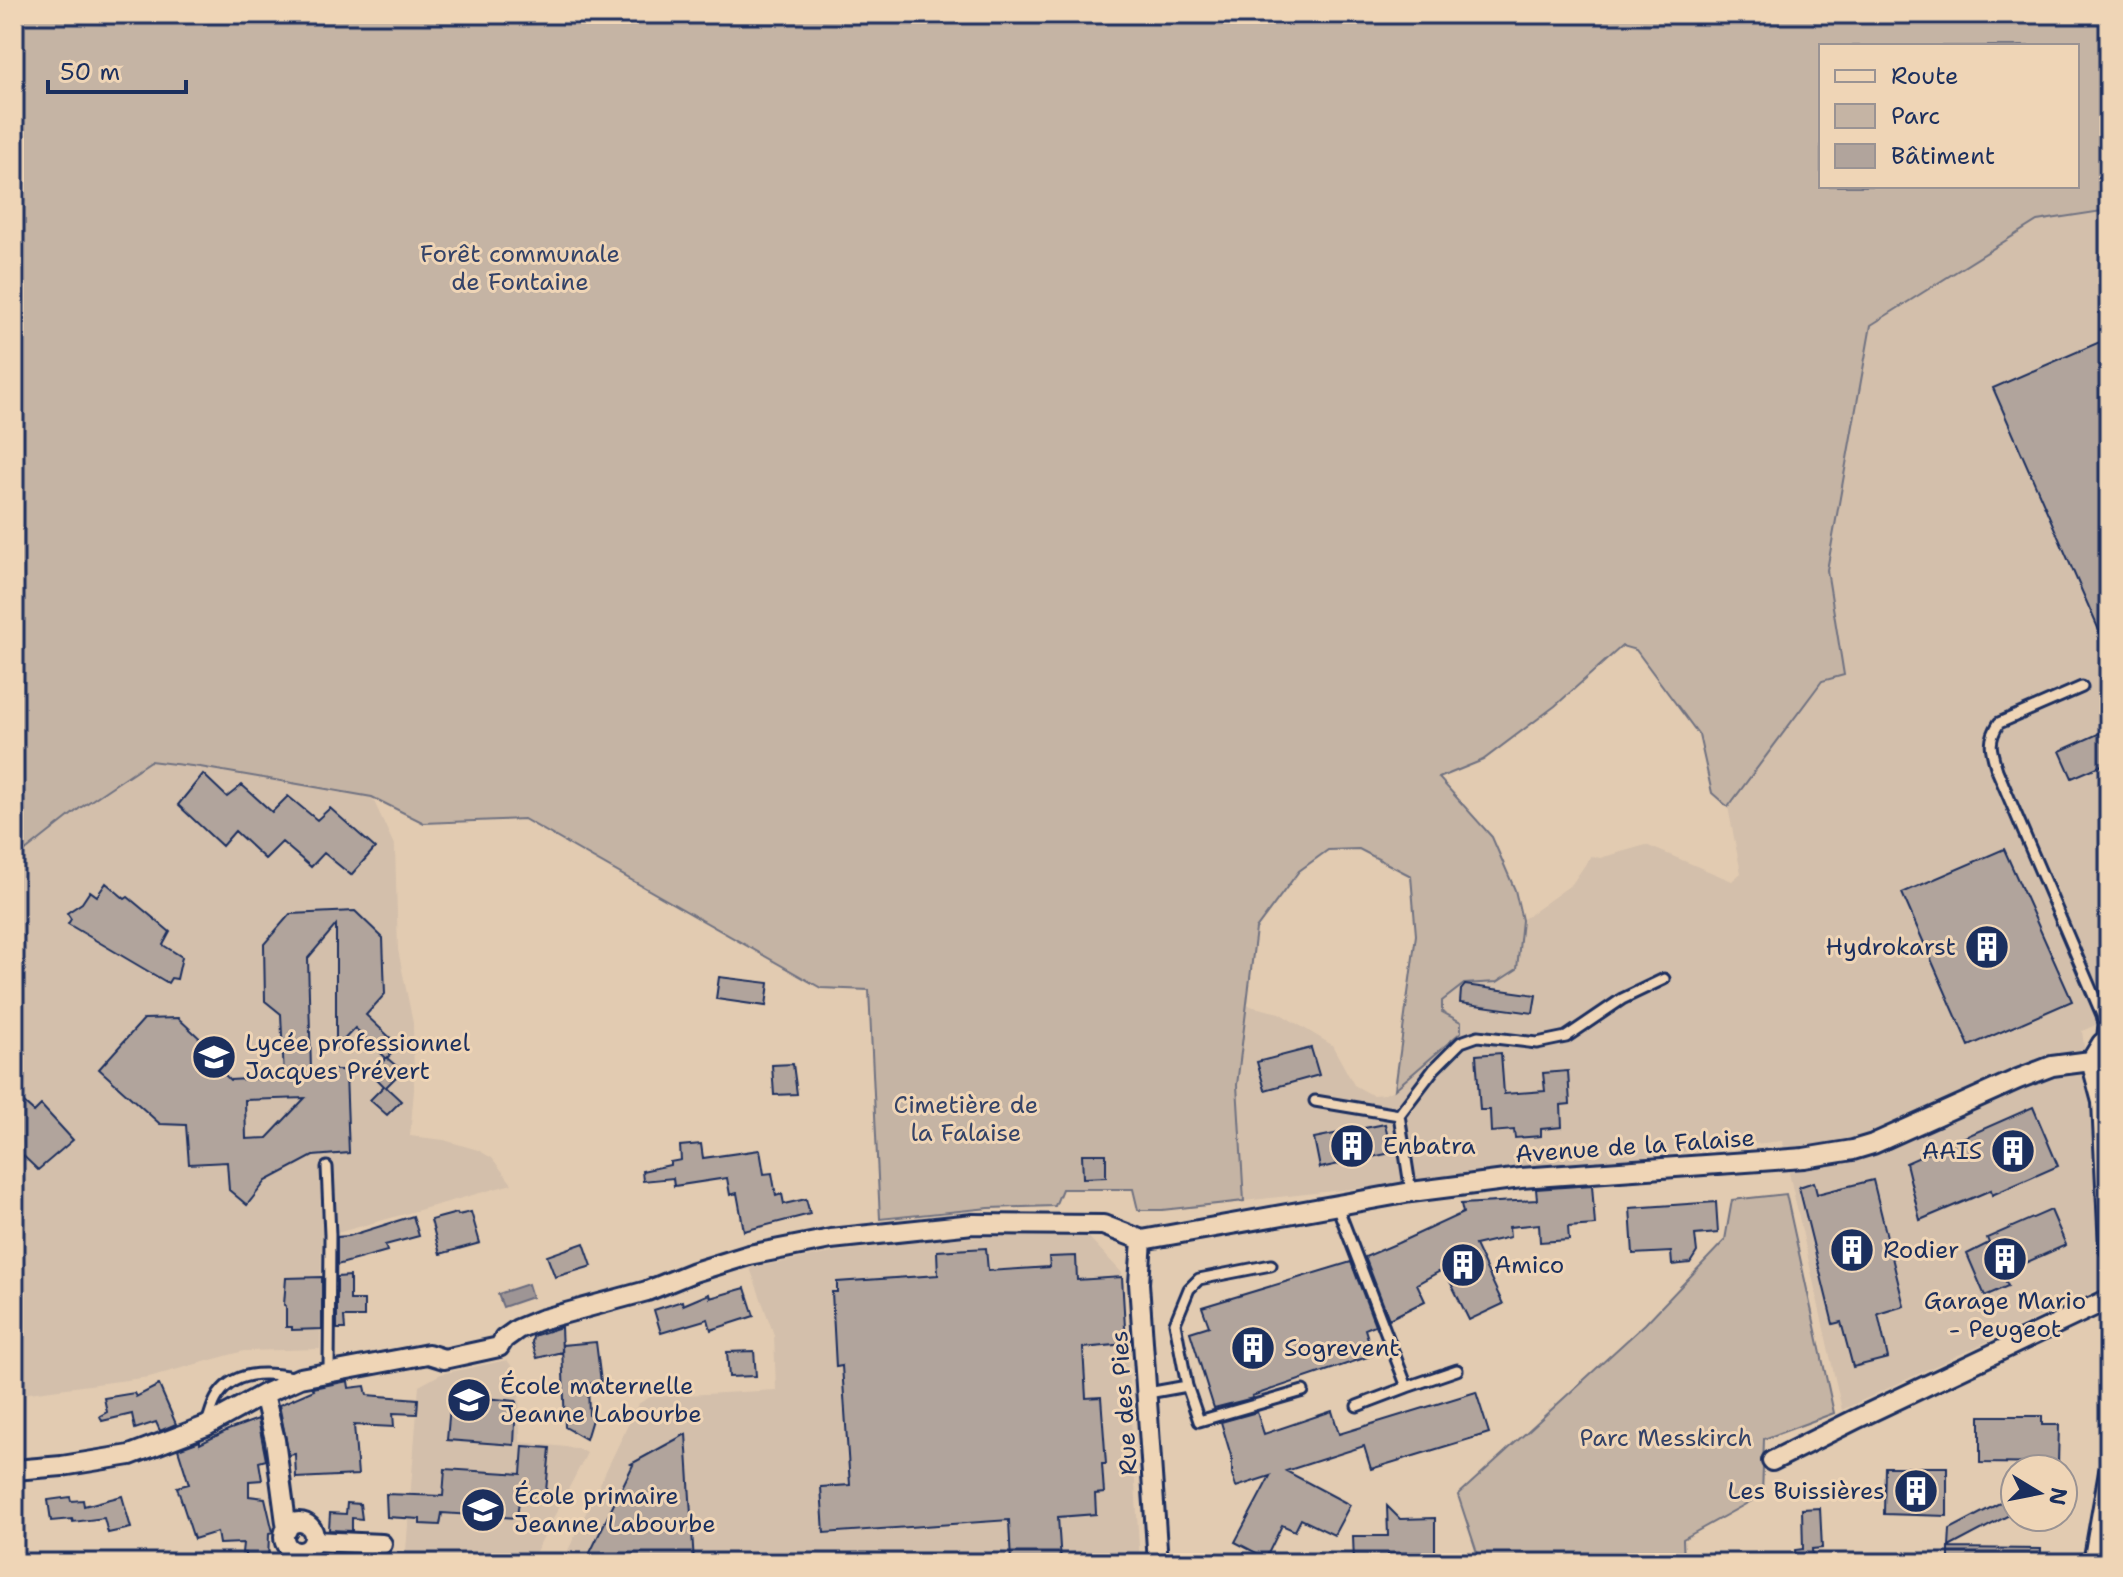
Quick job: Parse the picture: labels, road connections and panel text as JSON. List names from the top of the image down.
{
  "streets": {
    "street": ["Avenue de la Falaise", "Rue des Pies"]
  },
  "crossings": [
    ["Avenue de la Falaise", "Rue des Pies"]
  ],
  "parks": ["Forêt communale de Fontaine", "Cimetière de la Falaise", "Parc Messkirch"],
  "places": {
    "building": [
      "Hydrokarst",
      "Enbatra",
      "AAIS",
      "Rodier",
      "Garage Mario - Peugeot",
      "Amico",
      "Sogrevent",
      "Les Buissières"
    ],
    "school or university": ["Lycée professionnel Jacques Prévert", "École maternelle Jeanne Labourbe", "École primaire Jeanne Labourbe"]
  },
  "legend": ["Route", "Parc", "Bâtiment"],
  "scale_bar": "50 m",
  "north": "right"
}
